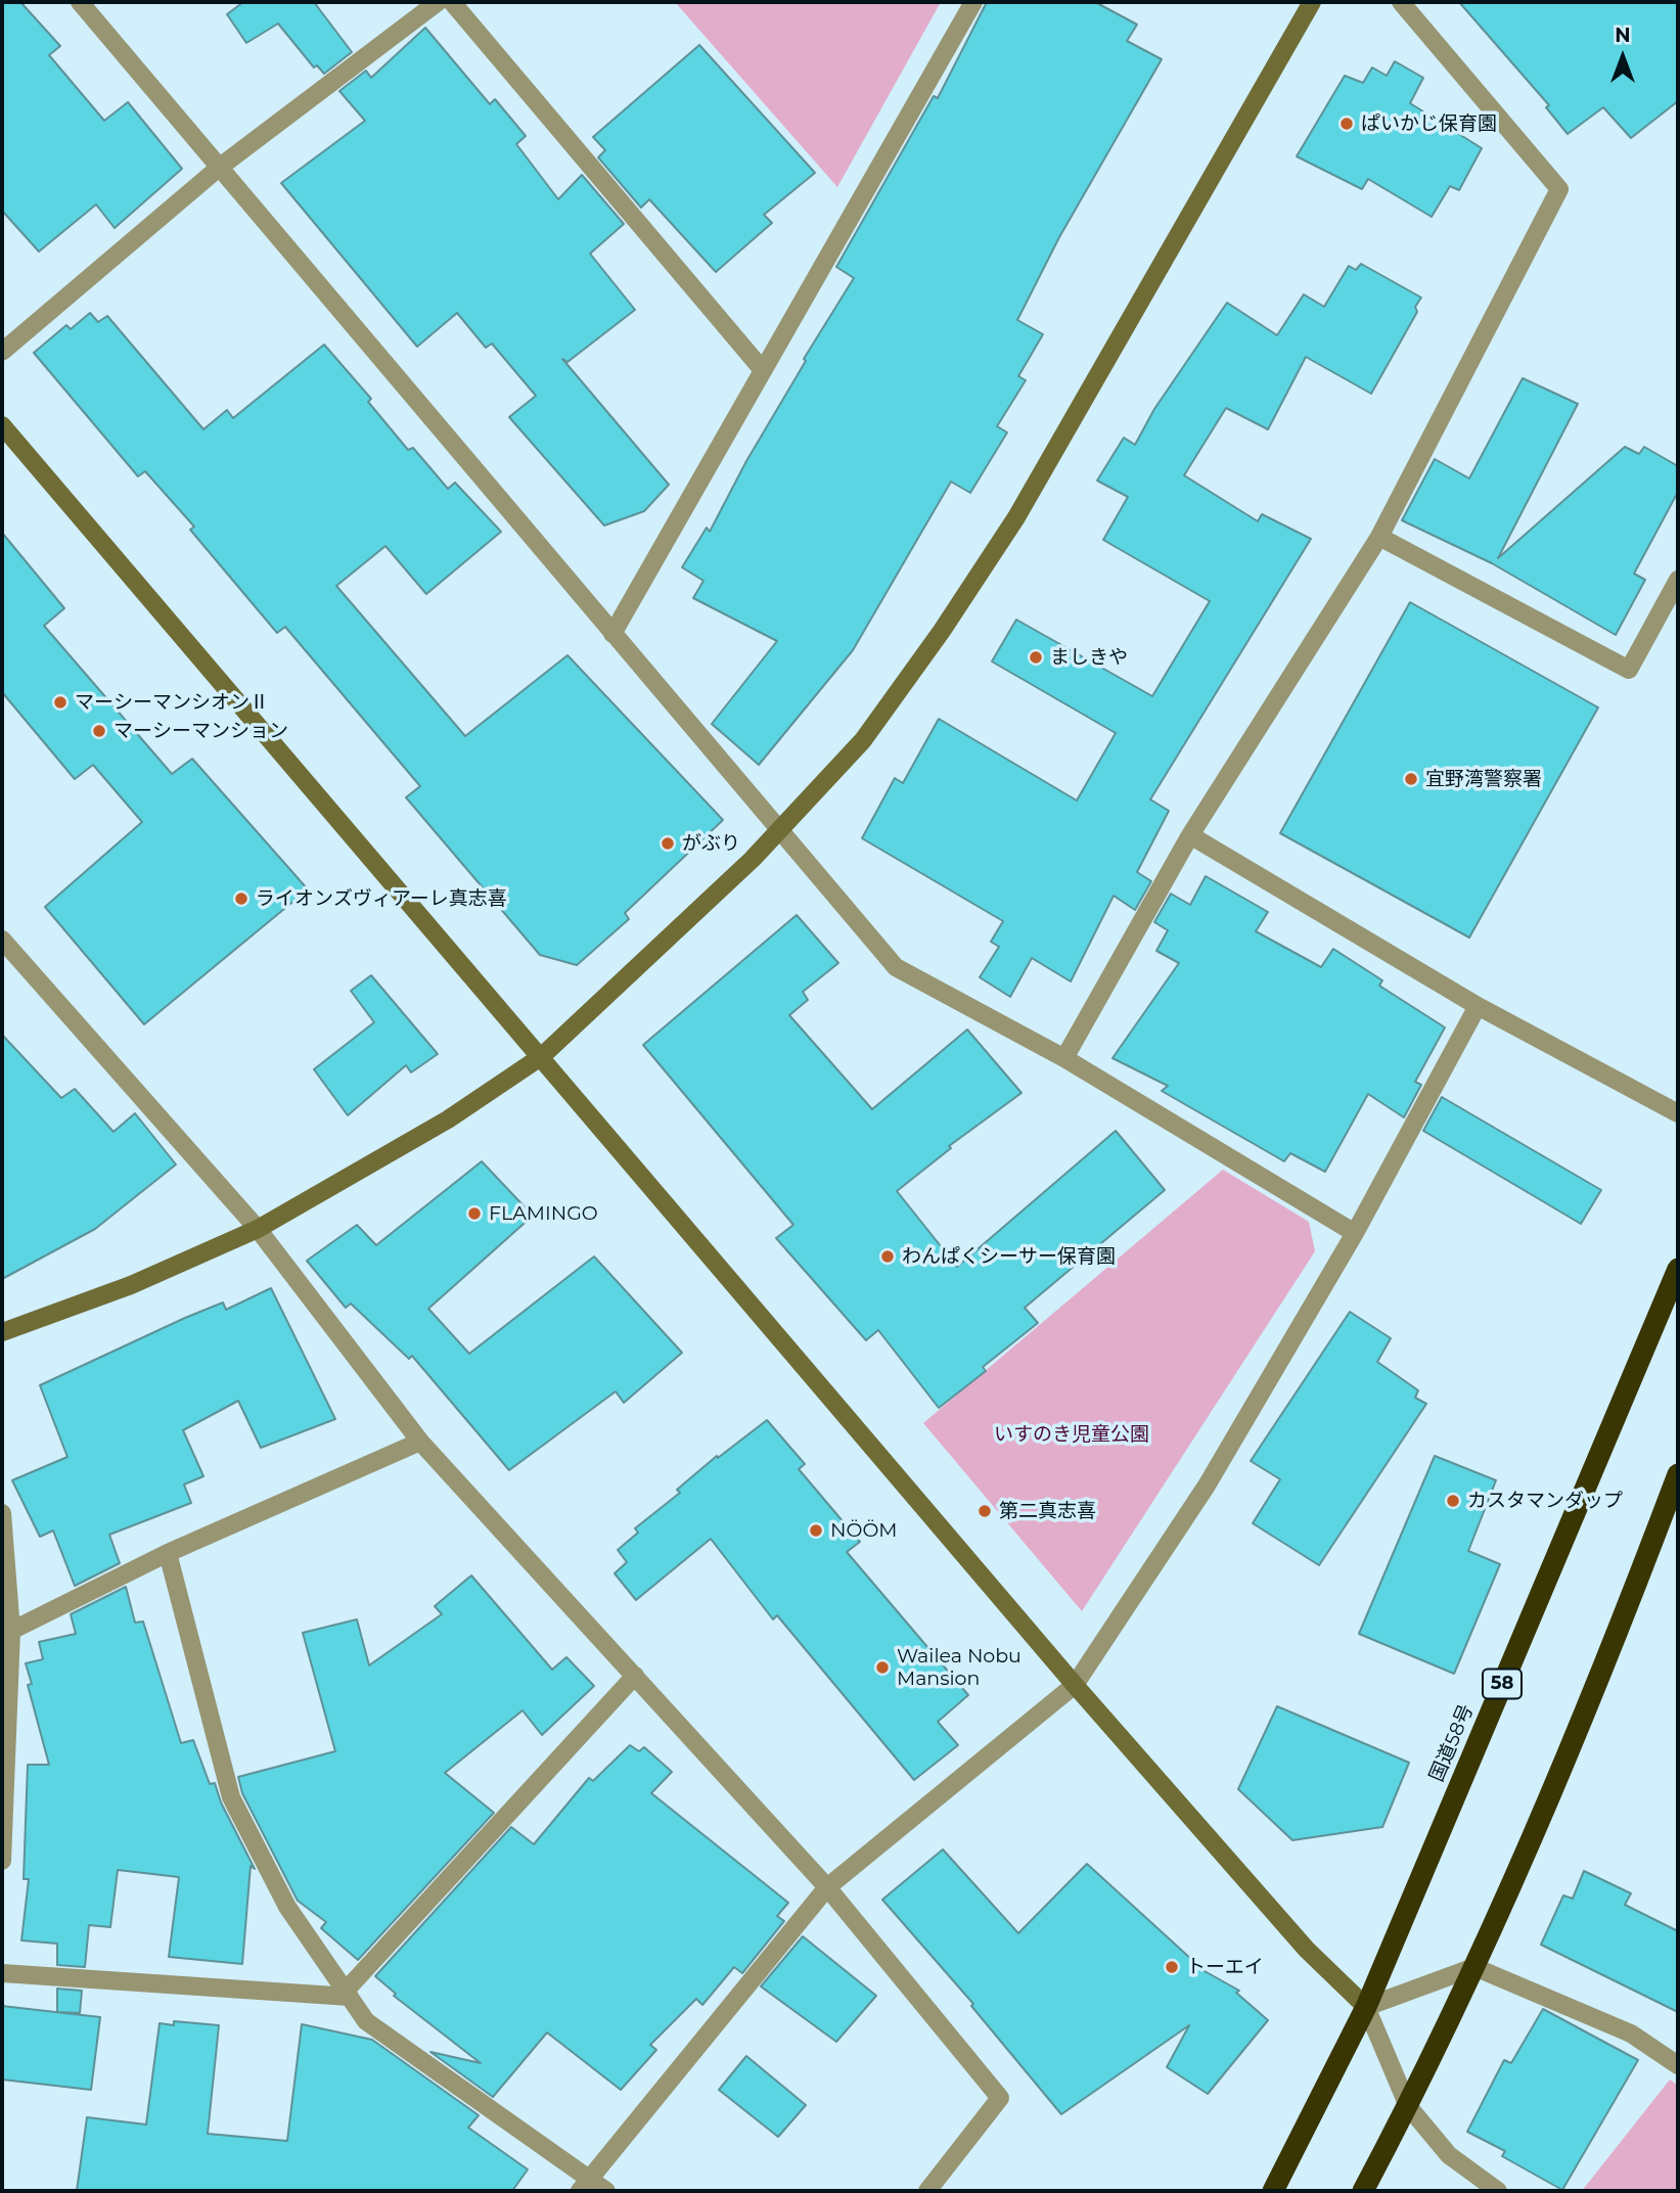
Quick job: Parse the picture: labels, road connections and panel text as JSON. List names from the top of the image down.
{
  "streets": {
    "highway": ["58", "国道58号"]
  },
  "parks": ["いすのき児童公園"],
  "places": [
    "ぱいかじ保育園",
    "ましきや",
    "マーシーマンシオンⅡ",
    "マーシーマンション",
    "宜野湾警察署",
    "がぶり",
    "ライオンズヴィアーレ真志喜",
    "FLAMINGO",
    "わんぱくシーサー保育園",
    "カスタマンダップ",
    "第二真志喜",
    "NÖÖM",
    "Wailea Nobu Mansion",
    "トーエイ"
  ],
  "north": "top"
}
